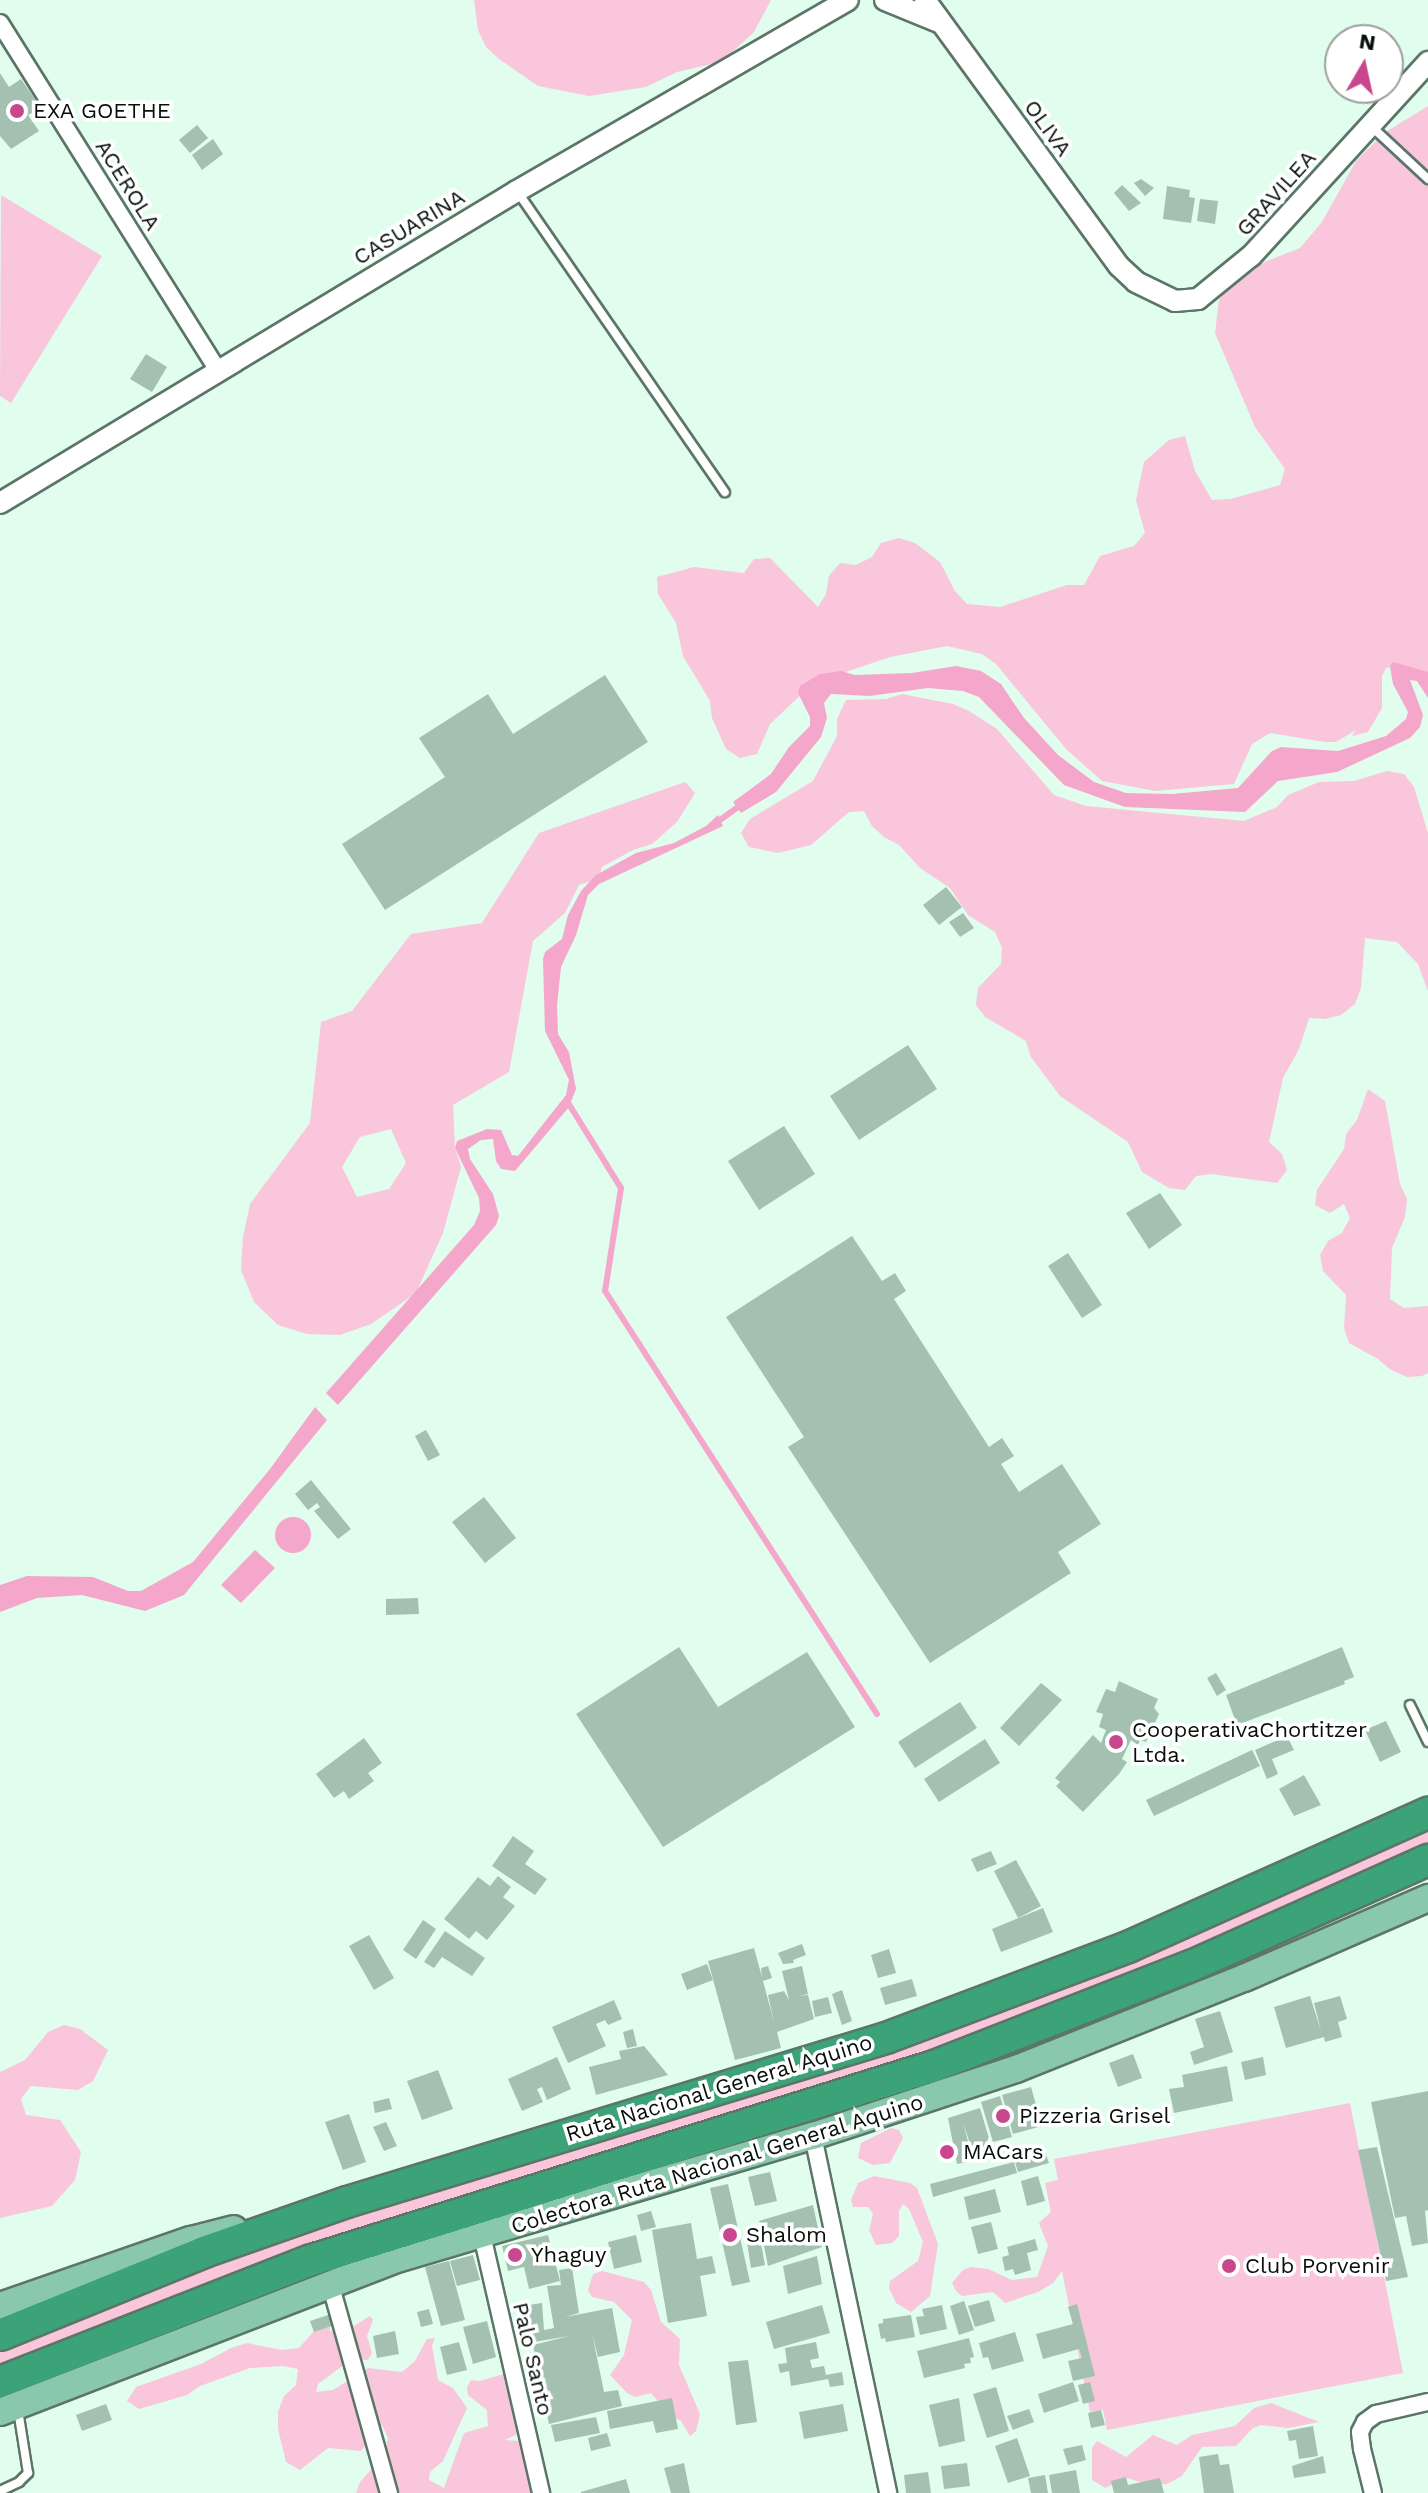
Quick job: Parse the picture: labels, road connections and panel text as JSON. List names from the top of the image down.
{
  "streets": {
    "highway": ["Ruta Nacional General Aquino"],
    "main road": ["Colectora Ruta Nacional General Aquino"],
    "street": [
      "OLIVA",
      "ACEROLA",
      "GRAVILEA",
      "CASUARINA",
      "Palo Santo"
    ]
  },
  "crossings": [
    ["OLIVA", "GRAVILEA"],
    ["ACEROLA", "CASUARINA"],
    ["Ruta Nacional General Aquino", "Colectora Ruta Nacional General Aquino"],
    ["Colectora Ruta Nacional General Aquino", "Palo Santo"]
  ],
  "places": [
    "EXA GOETHE",
    "CooperativaChortitzer Ltda.",
    "Pizzeria Grisel",
    "MACars",
    "Shalom",
    "Yhaguy",
    "Club Porvenir"
  ],
  "north": "top"
}
